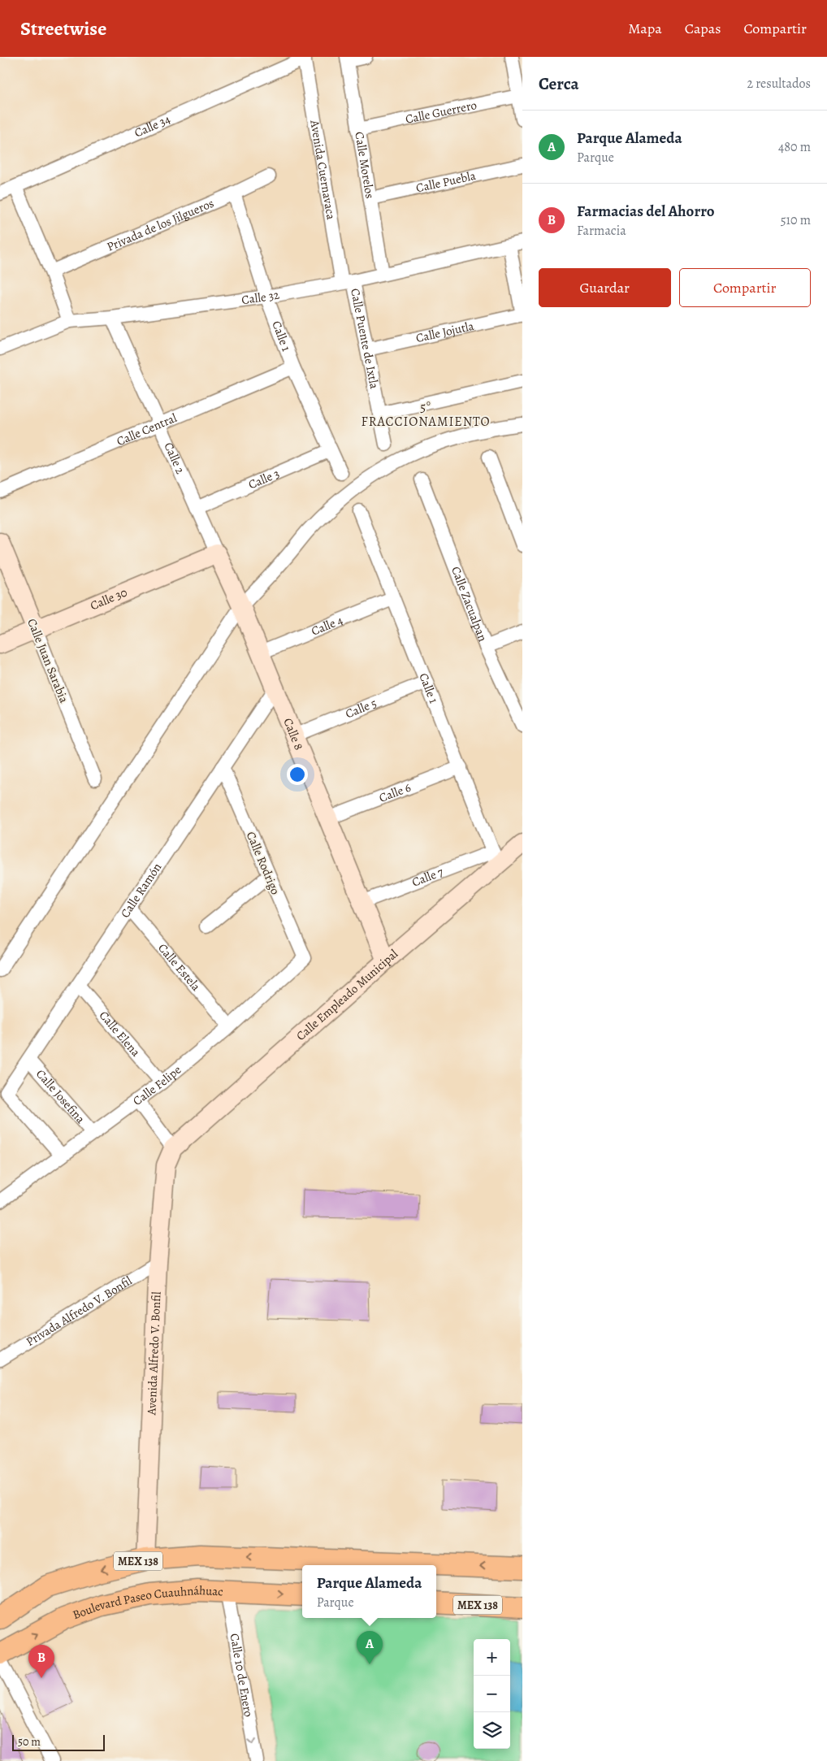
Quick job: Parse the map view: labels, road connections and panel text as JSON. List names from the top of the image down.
{
  "streets": {
    "main road": ["MEX 138", "Boulevard Paseo Cuauhnáhuac"],
    "street": [
      "Calle Guerrero",
      "Calle 34",
      "Calle Morelos",
      "Avenida Cuernavaca",
      "Calle Puebla",
      "Privada de los Jilgueros",
      "Calle 32",
      "Calle Jojutla",
      "Calle 1",
      "Calle Puente de Ixtla",
      "Calle Central",
      "Calle 2",
      "Calle 3",
      "Calle 30",
      "Calle Zacualpan",
      "Calle 4",
      "Calle Juan Sarabia",
      "Calle 5",
      "Calle 8",
      "Calle 6",
      "Calle Rodrigo",
      "Calle 7",
      "Calle Ramón",
      "Calle Estela",
      "Calle Empleado Municipal",
      "Calle Elena",
      "Calle Felipe",
      "Calle Josefina",
      "Privada Alfredo V. Bonfil",
      "Avenida Alfredo V. Bonfil",
      "Calle 10 de Enero"
    ]
  },
  "crossings": [
    ["Calle Guerrero", "Calle Morelos"],
    ["Calle 34", "Avenida Cuernavaca"],
    ["Calle Morelos", "Calle Puebla"],
    ["Calle Morelos", "Calle 32"],
    ["Avenida Cuernavaca", "Calle 32"],
    ["Avenida Cuernavaca", "Calle Puente de Ixtla"],
    ["Privada de los Jilgueros", "Calle 1"],
    ["Calle 32", "Calle 1"],
    ["Calle 32", "Calle Puente de Ixtla"],
    ["Calle 32", "Calle 2"],
    ["Calle Jojutla", "Calle Puente de Ixtla"],
    ["Calle 1", "Calle Central"],
    ["Calle 1", "Calle 3"],
    ["Calle 1", "Calle 4"],
    ["Calle 1", "Calle 5"],
    ["Calle 1", "Calle 6"],
    ["Calle 1", "Calle 7"],
    ["Calle 1", "Calle Empleado Municipal"],
    ["Calle Central", "Calle 2"],
    ["Calle 2", "Calle 3"],
    ["Calle 2", "Calle 30"],
    ["Calle 2", "Calle 8"],
    ["Calle 30", "Calle Juan Sarabia"],
    ["Calle 30", "Calle 8"],
    ["Calle 4", "Calle 8"],
    ["Calle 5", "Calle 8"],
    ["Calle 8", "Calle 6"],
    ["Calle 8", "Calle 7"],
    ["Calle 8", "Calle Ramón"],
    ["Calle 8", "Calle Empleado Municipal"],
    ["Calle Rodrigo", "Calle Ramón"],
    ["Calle Rodrigo", "Calle Felipe"],
    ["Calle 7", "Calle Empleado Municipal"],
    ["Calle Ramón", "Calle Estela"],
    ["Calle Ramón", "Calle Elena"],
    ["Calle Ramón", "Calle Felipe"],
    ["Calle Ramón", "Calle Josefina"],
    ["Calle Estela", "Calle Felipe"],
    ["Calle Empleado Municipal", "Avenida Alfredo V. Bonfil"],
    ["Calle Elena", "Calle Felipe"],
    ["Calle Felipe", "Calle Josefina"],
    ["Privada Alfredo V. Bonfil", "Avenida Alfredo V. Bonfil"],
    ["Avenida Alfredo V. Bonfil", "MEX 138"],
    ["Boulevard Paseo Cuauhnáhuac", "Calle 10 de Enero"]
  ],
  "one_way": ["Calle 10 de Enero"],
  "districts": ["5° FRACCIONAMIENTO"],
  "scale_bar": "50 m",
  "page": {
    "header": "Streetwise",
    "nav": ["Mapa", "Capas", "Compartir"],
    "heading": ["Cerca", "2 resultados"],
    "list": [
      {
        "mark": "A",
        "name": "Parque Alameda",
        "note": "Parque",
        "value": "480 m"
      },
      {
        "mark": "B",
        "name": "Farmacias del Ahorro",
        "note": "Farmacia",
        "value": "510 m"
      }
    ],
    "buttons": ["Guardar", "Compartir"],
    "popup": ["Parque Alameda", "Parque"],
    "pins": ["A", "B"],
    "map_buttons": ["+", "−"],
    "scale": "50 m"
  }
}
